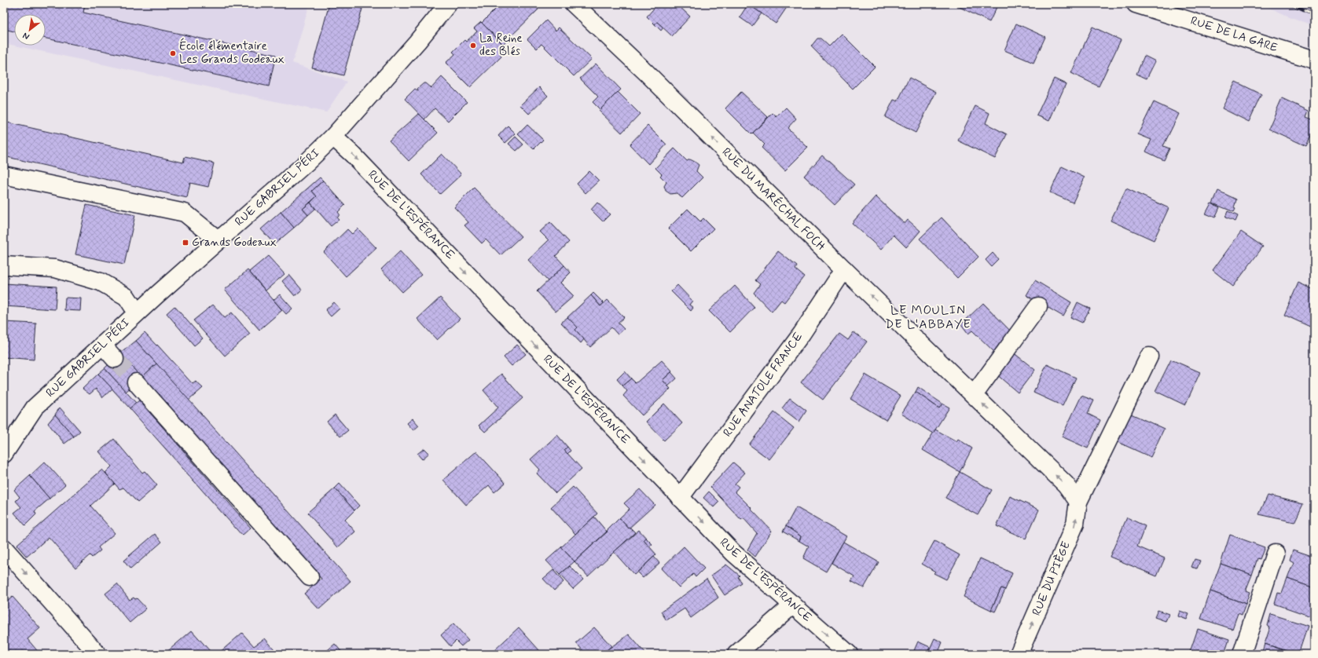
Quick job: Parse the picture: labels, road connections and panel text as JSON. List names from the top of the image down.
{
  "streets": {
    "street": [
      "RUE DE LA GARE",
      "RUE GABRIEL PÉRI",
      "RUE DU MARÉCHAL FOCH",
      "RUE DE L'ESPÉRANCE",
      "RUE ANATOLE FRANCE",
      "RUE DU PIÈGE"
    ]
  },
  "crossings": [
    ["RUE GABRIEL PÉRI", "RUE DE L'ESPÉRANCE"],
    ["RUE DU MARÉCHAL FOCH", "RUE ANATOLE FRANCE"],
    ["RUE DU MARÉCHAL FOCH", "RUE DU PIÈGE"],
    ["RUE DE L'ESPÉRANCE", "RUE ANATOLE FRANCE"]
  ],
  "one_way": ["RUE DU MARÉCHAL FOCH", "RUE DE L'ESPÉRANCE", "RUE DU PIÈGE"],
  "districts": ["LE MOULIN DE L'ABBAYE"],
  "places": {
    "other": ["La Reine des Blés", "École élémentaire Les Grands Godeaux"],
    "transit": ["Grands Godeaux"]
  },
  "north": "bottom left"
}
